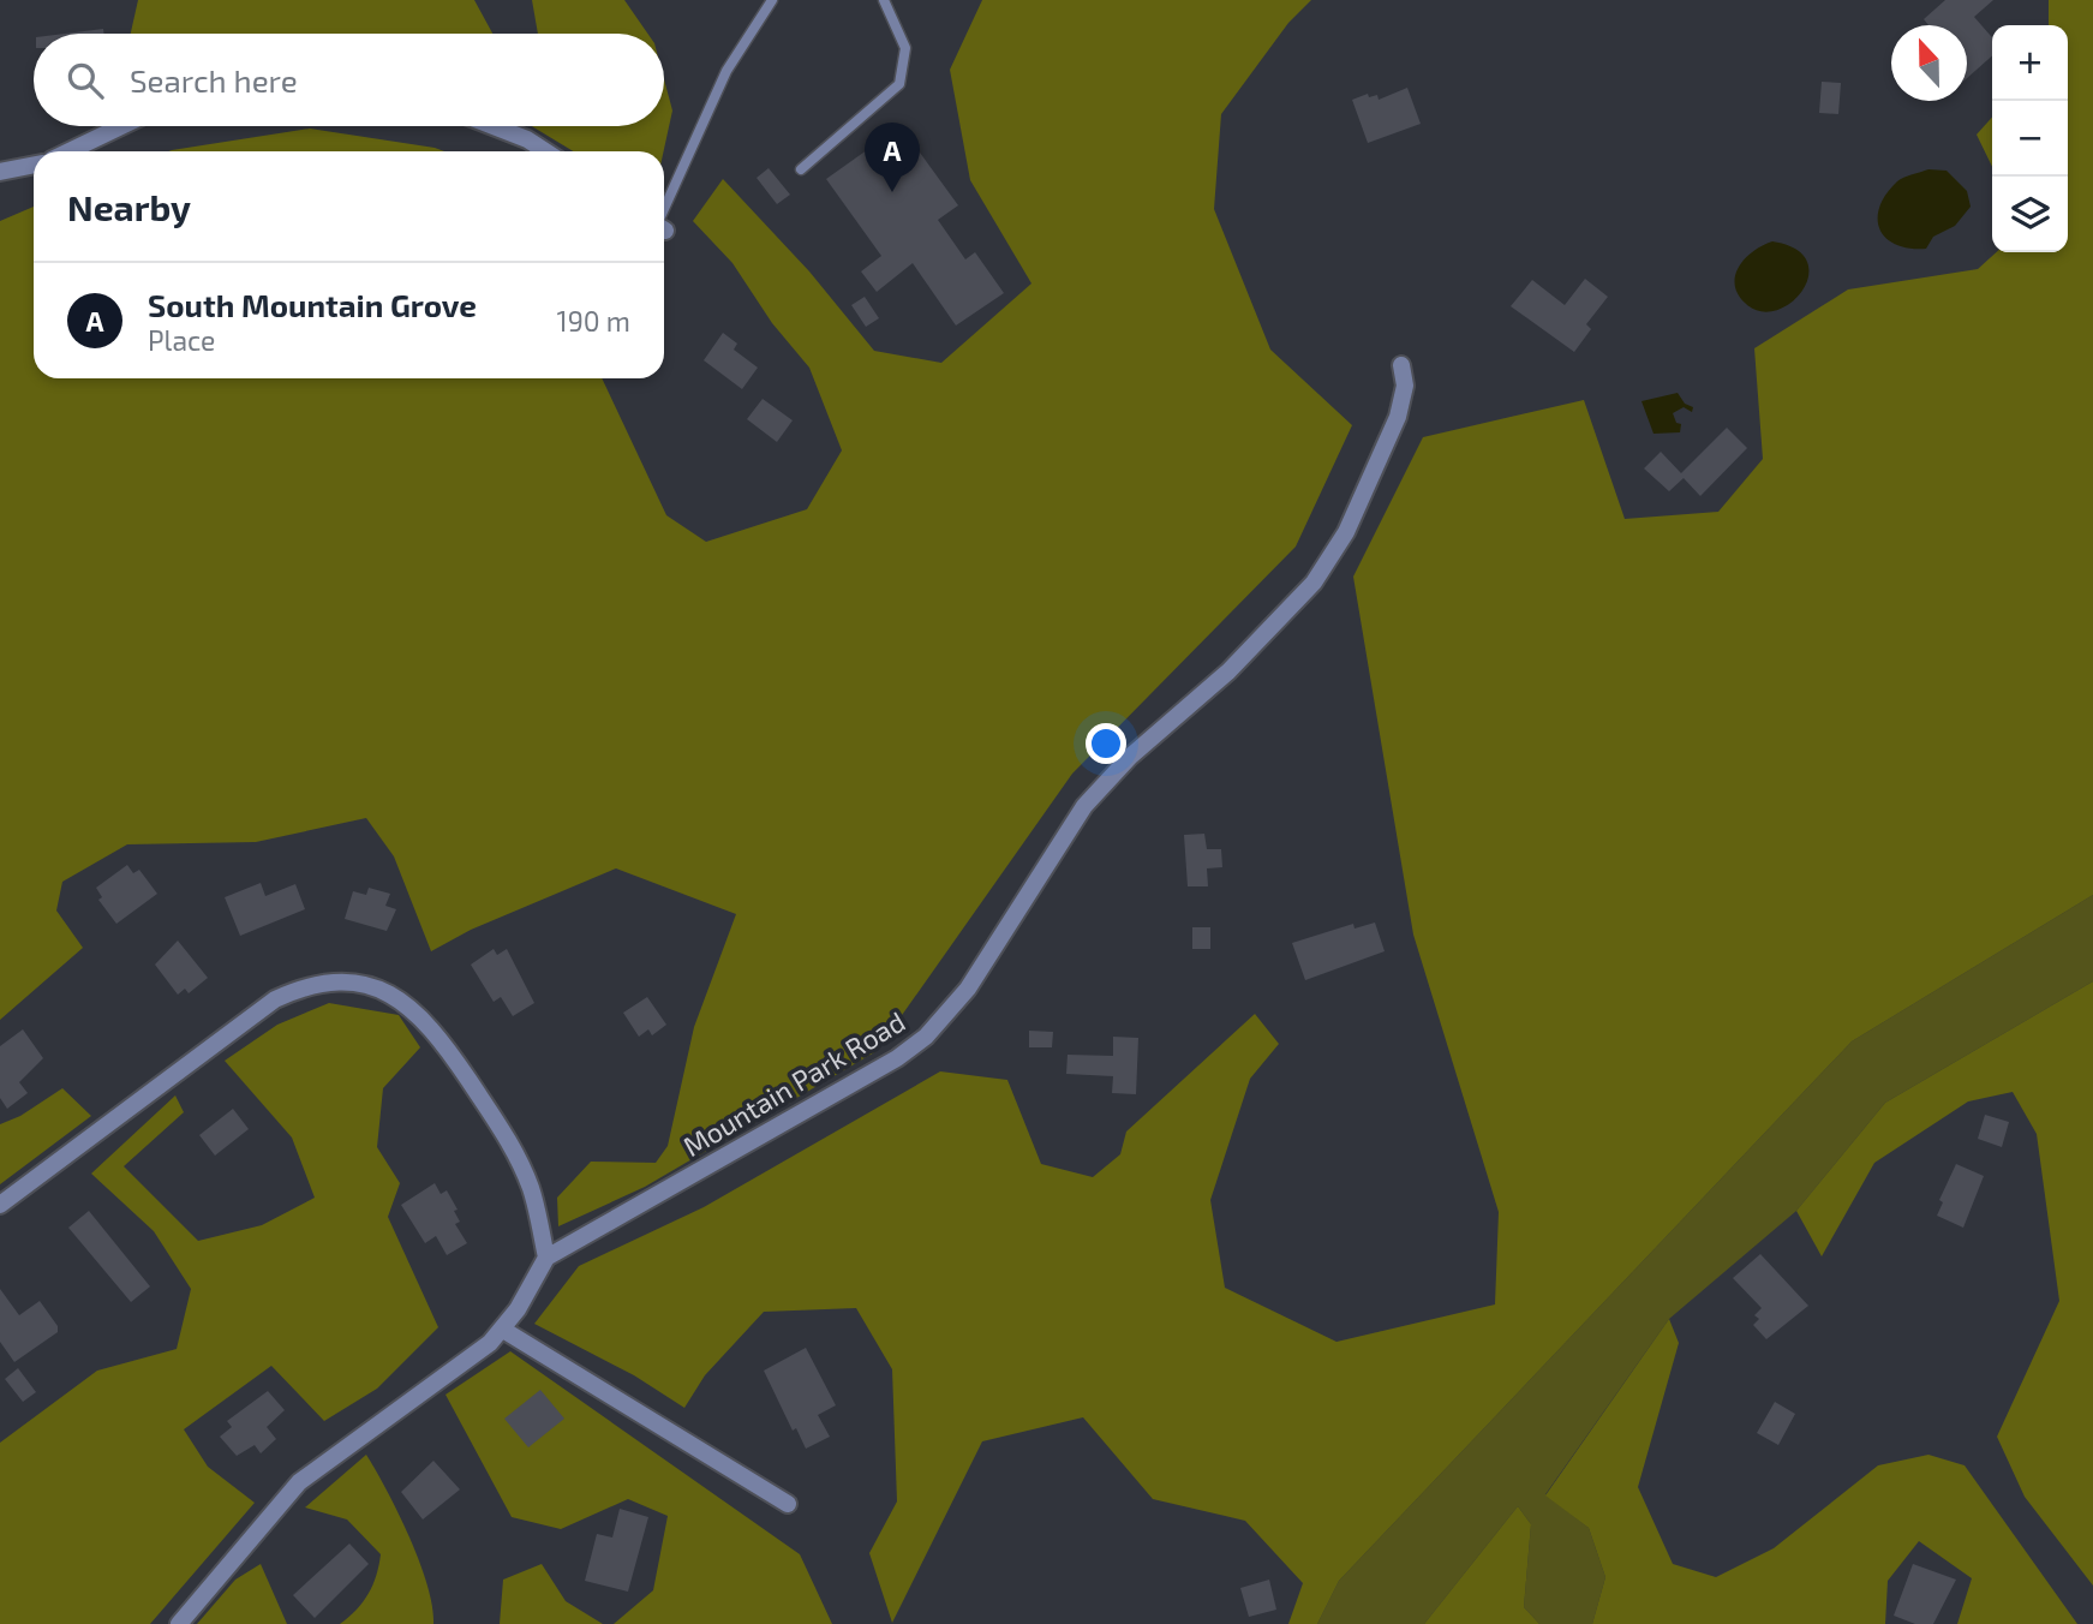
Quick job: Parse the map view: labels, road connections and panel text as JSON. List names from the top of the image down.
{
  "streets": {
    "street": ["Mountain Park Road"]
  },
  "north": "top",
  "page": {
    "map_buttons": ["+", "−"],
    "search": "Search here",
    "pins": "A",
    "heading": "Nearby",
    "list": [
      {
        "mark": "A",
        "name": "South Mountain Grove",
        "note": "Place",
        "value": "190 m"
      }
    ]
  }
}
